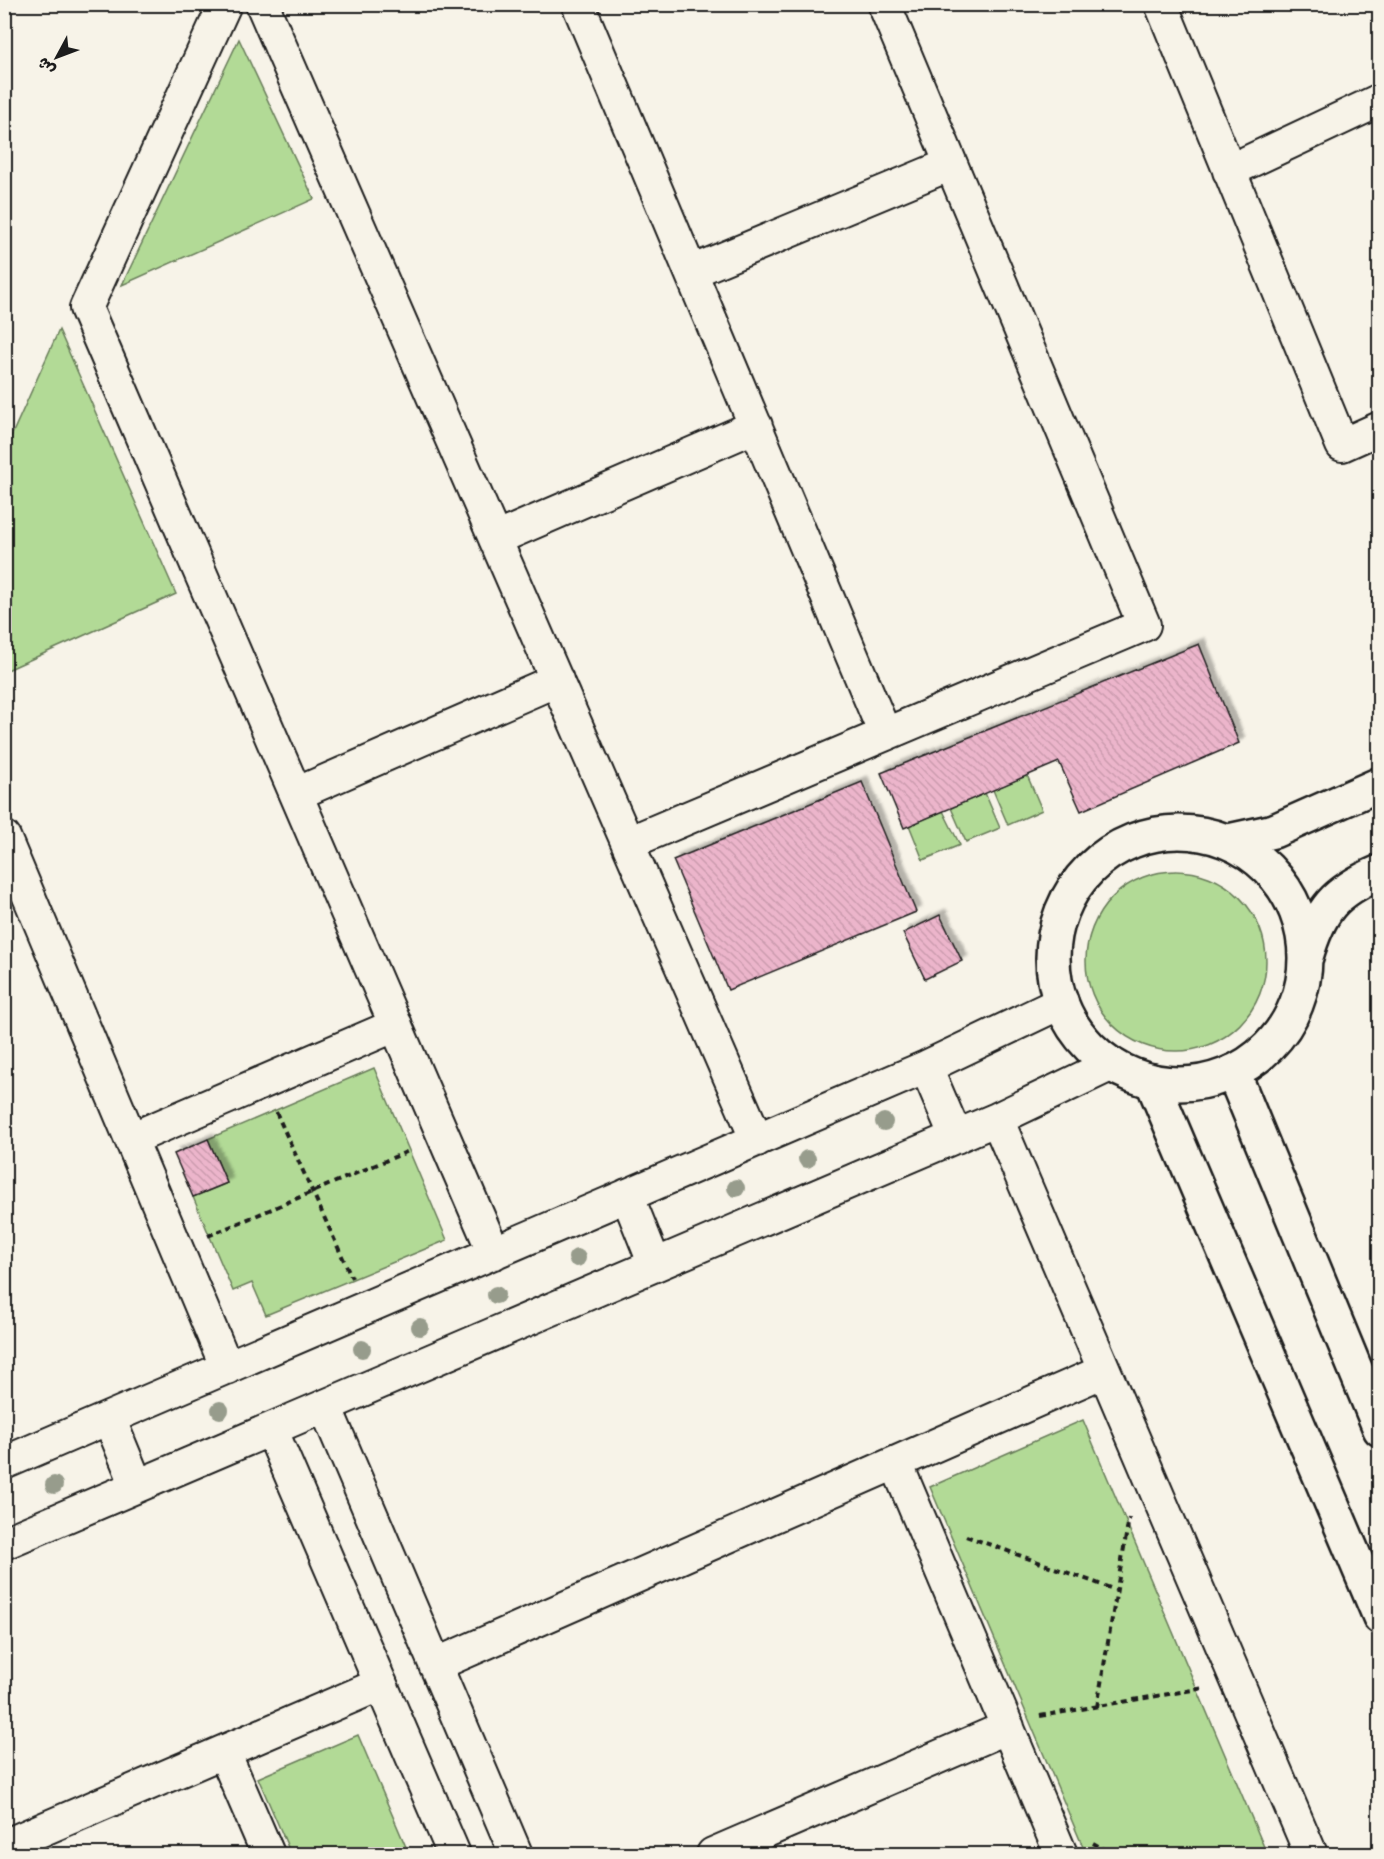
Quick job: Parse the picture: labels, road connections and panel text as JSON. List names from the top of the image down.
{
  "north": "bottom left"
}
